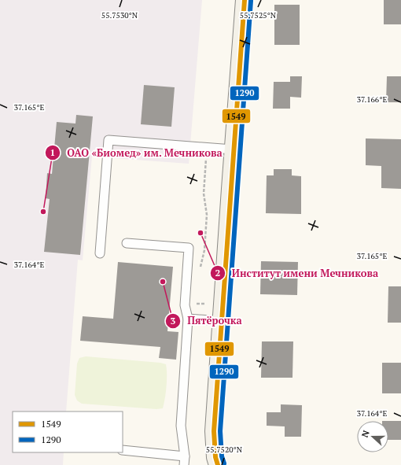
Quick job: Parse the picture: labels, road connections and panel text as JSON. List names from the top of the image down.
{
  "places": ["ОАО «Биомед» им. Мечникова", "Институт имени Мечникова", "Пятёрочка"],
  "lines": ["transit line 1549", "transit line 1290"],
  "legend": ["1549", "1290"],
  "north": "left",
  "coordinates": [
    "55.7530°N",
    "55.7525°N",
    "37.166°E",
    "37.165°E",
    "37.164°E",
    "55.7520°N"
  ]
}
